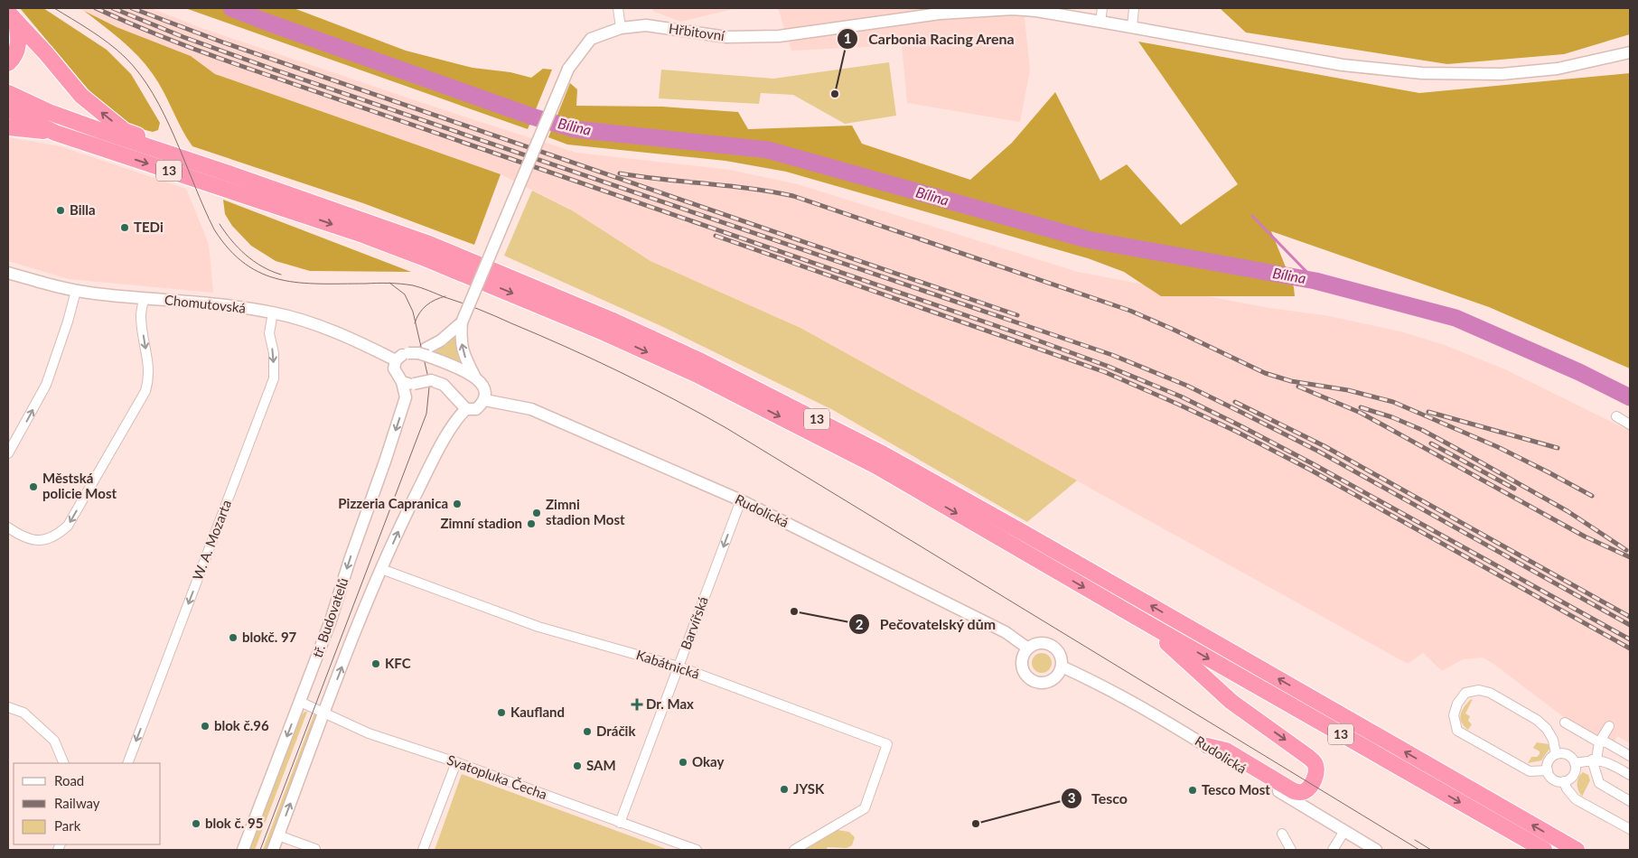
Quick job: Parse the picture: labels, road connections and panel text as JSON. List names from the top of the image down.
{
  "streets": {
    "highway": ["13"],
    "street": [
      "Hřbitovní",
      "Chomutovská",
      "Rudolická",
      "W. A. Mozarta",
      "tř. Budovatelů",
      "Barvířská",
      "Kabátnická",
      "Svatopluka Čecha"
    ]
  },
  "crossings": [
    ["Chomutovská", "W. A. Mozarta"],
    ["Rudolická", "Barvířská"],
    ["tř. Budovatelů", "Kabátnická"],
    ["tř. Budovatelů", "Svatopluka Čecha"],
    ["Barvířská", "Kabátnická"],
    ["Barvířská", "Svatopluka Čecha"]
  ],
  "one_way": ["W. A. Mozarta", "Barvířská"],
  "water": ["Bílina"],
  "places": {
    "other": [
      "Carbonia Racing Arena",
      "Billa",
      "TEDi",
      "Městská policie Most",
      "Pizzeria Capranica",
      "Zimni stadion Most",
      "Zimní stadion",
      "Pečovatelský dům",
      "blokč. 97",
      "KFC",
      "Kaufland",
      "blok č.96",
      "Dráčik",
      "Okay",
      "SAM",
      "JYSK",
      "Tesco Most",
      "blok č. 95",
      "Tesco"
    ],
    "health": ["Dr. Max"]
  },
  "legend": ["Road", "Railway", "Park"]
}
